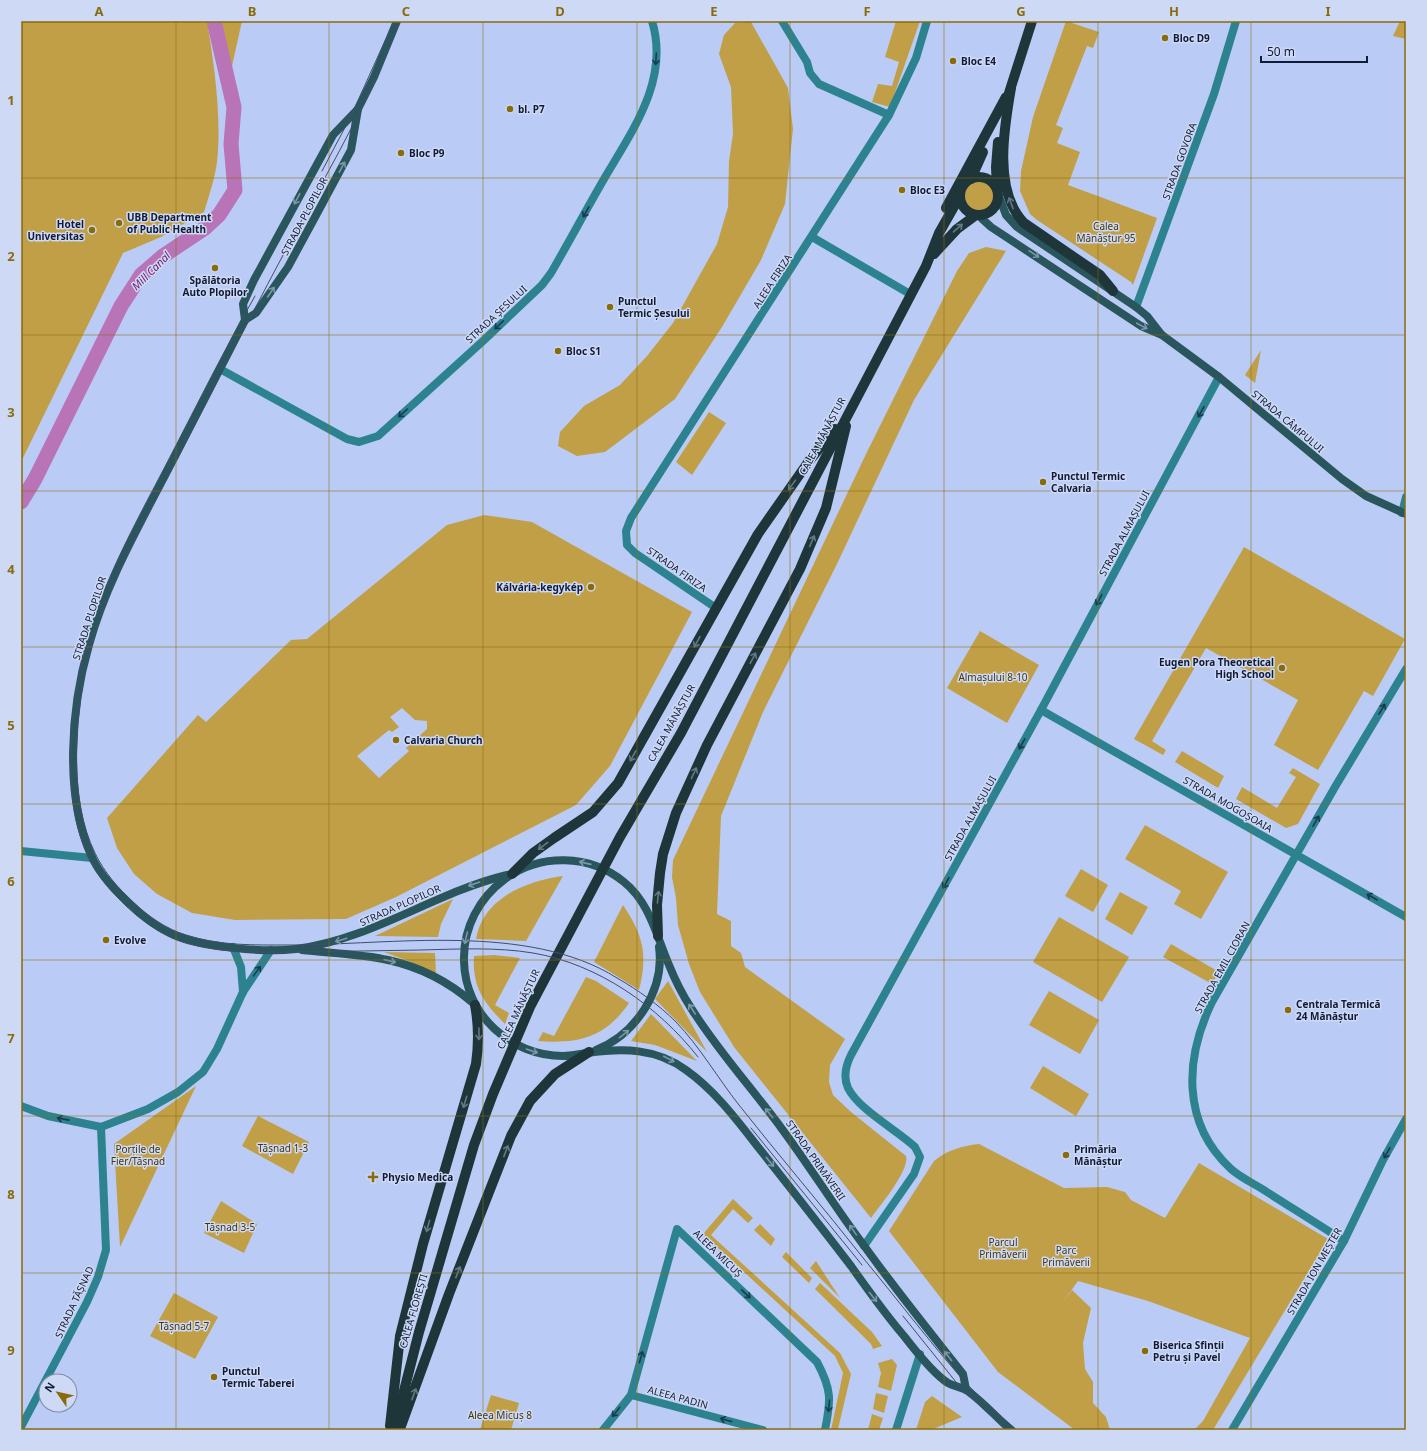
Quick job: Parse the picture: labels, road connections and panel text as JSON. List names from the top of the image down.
{
  "streets": {
    "main road": [
      "STRADA PLOPILOR",
      "STRADA CÂMPULUI",
      "CALEA MĂNĂȘTUR",
      "STRADA PRIMĂVERII",
      "CALEA FLOREȘTI"
    ],
    "street": [
      "STRADA GOVORA",
      "ALEEA FIRIZA",
      "STRADA ȘESULUI",
      "STRADA ALMAȘULUI",
      "STRADA FIRIZA",
      "STRADA MOGOȘOAIA",
      "STRADA EMIL CIORAN",
      "ALEEA MICUȘ",
      "STRADA ION MEȘTER",
      "STRADA TĂȘNAD",
      "ALEEA PADIN"
    ]
  },
  "crossings": [
    ["STRADA GOVORA", "STRADA CÂMPULUI"],
    ["STRADA PLOPILOR", "STRADA ȘESULUI"],
    ["STRADA PLOPILOR", "STRADA PRIMĂVERII"],
    ["ALEEA FIRIZA", "STRADA FIRIZA"],
    ["STRADA CÂMPULUI", "CALEA MĂNĂȘTUR"],
    ["STRADA CÂMPULUI", "STRADA ALMAȘULUI"],
    ["CALEA MĂNĂȘTUR", "CALEA FLOREȘTI"],
    ["STRADA ALMAȘULUI", "STRADA MOGOȘOAIA"],
    ["STRADA ALMAȘULUI", "STRADA PRIMĂVERII"],
    ["STRADA MOGOȘOAIA", "STRADA EMIL CIORAN"],
    ["STRADA EMIL CIORAN", "STRADA ION MEȘTER"],
    ["ALEEA MICUȘ", "ALEEA PADIN"]
  ],
  "one_way": ["STRADA ALMAȘULUI", "STRADA ION MEȘTER", "ALEEA PADIN"],
  "water": ["Mill Canal"],
  "parks": [
    "Calea Mănăștur 95",
    "Almașului 8-10",
    "Tășnad 1-3",
    "Porțile de Fier/Tășnad",
    "Tășnad 3-5",
    "Parcul Primăverii",
    "Parc Primăverii",
    "Tășnad 5-7",
    "Aleea Micuș 8"
  ],
  "places": {
    "other": [
      "Bloc D9",
      "Bloc E4",
      "bl. P7",
      "Bloc P9",
      "Bloc E3",
      "UBB Department of Public Health",
      "Hotel Universitas",
      "Spălătoria Auto Plopilor",
      "Punctul Termic Șesului",
      "Bloc S1",
      "Punctul Termic Calvaria",
      "Kálvária-kegykép",
      "Eugen Pora Theoretical High School",
      "Calvaria Church",
      "Evolve",
      "Centrala Termică 24 Mănăștur",
      "Primăria Mănăștur",
      "Biserica Sfinții Petru și Pavel",
      "Punctul Termic Taberei"
    ],
    "health": ["Physio Medica"]
  },
  "scale_bar": "50 m",
  "north": "top left",
  "grid": {
    "columns": [
      "A",
      "B",
      "C",
      "D",
      "E",
      "F",
      "G",
      "H",
      "I"
    ],
    "rows": [
      "1",
      "2",
      "3",
      "4",
      "5",
      "6",
      "7",
      "8",
      "9"
    ]
  }
}
